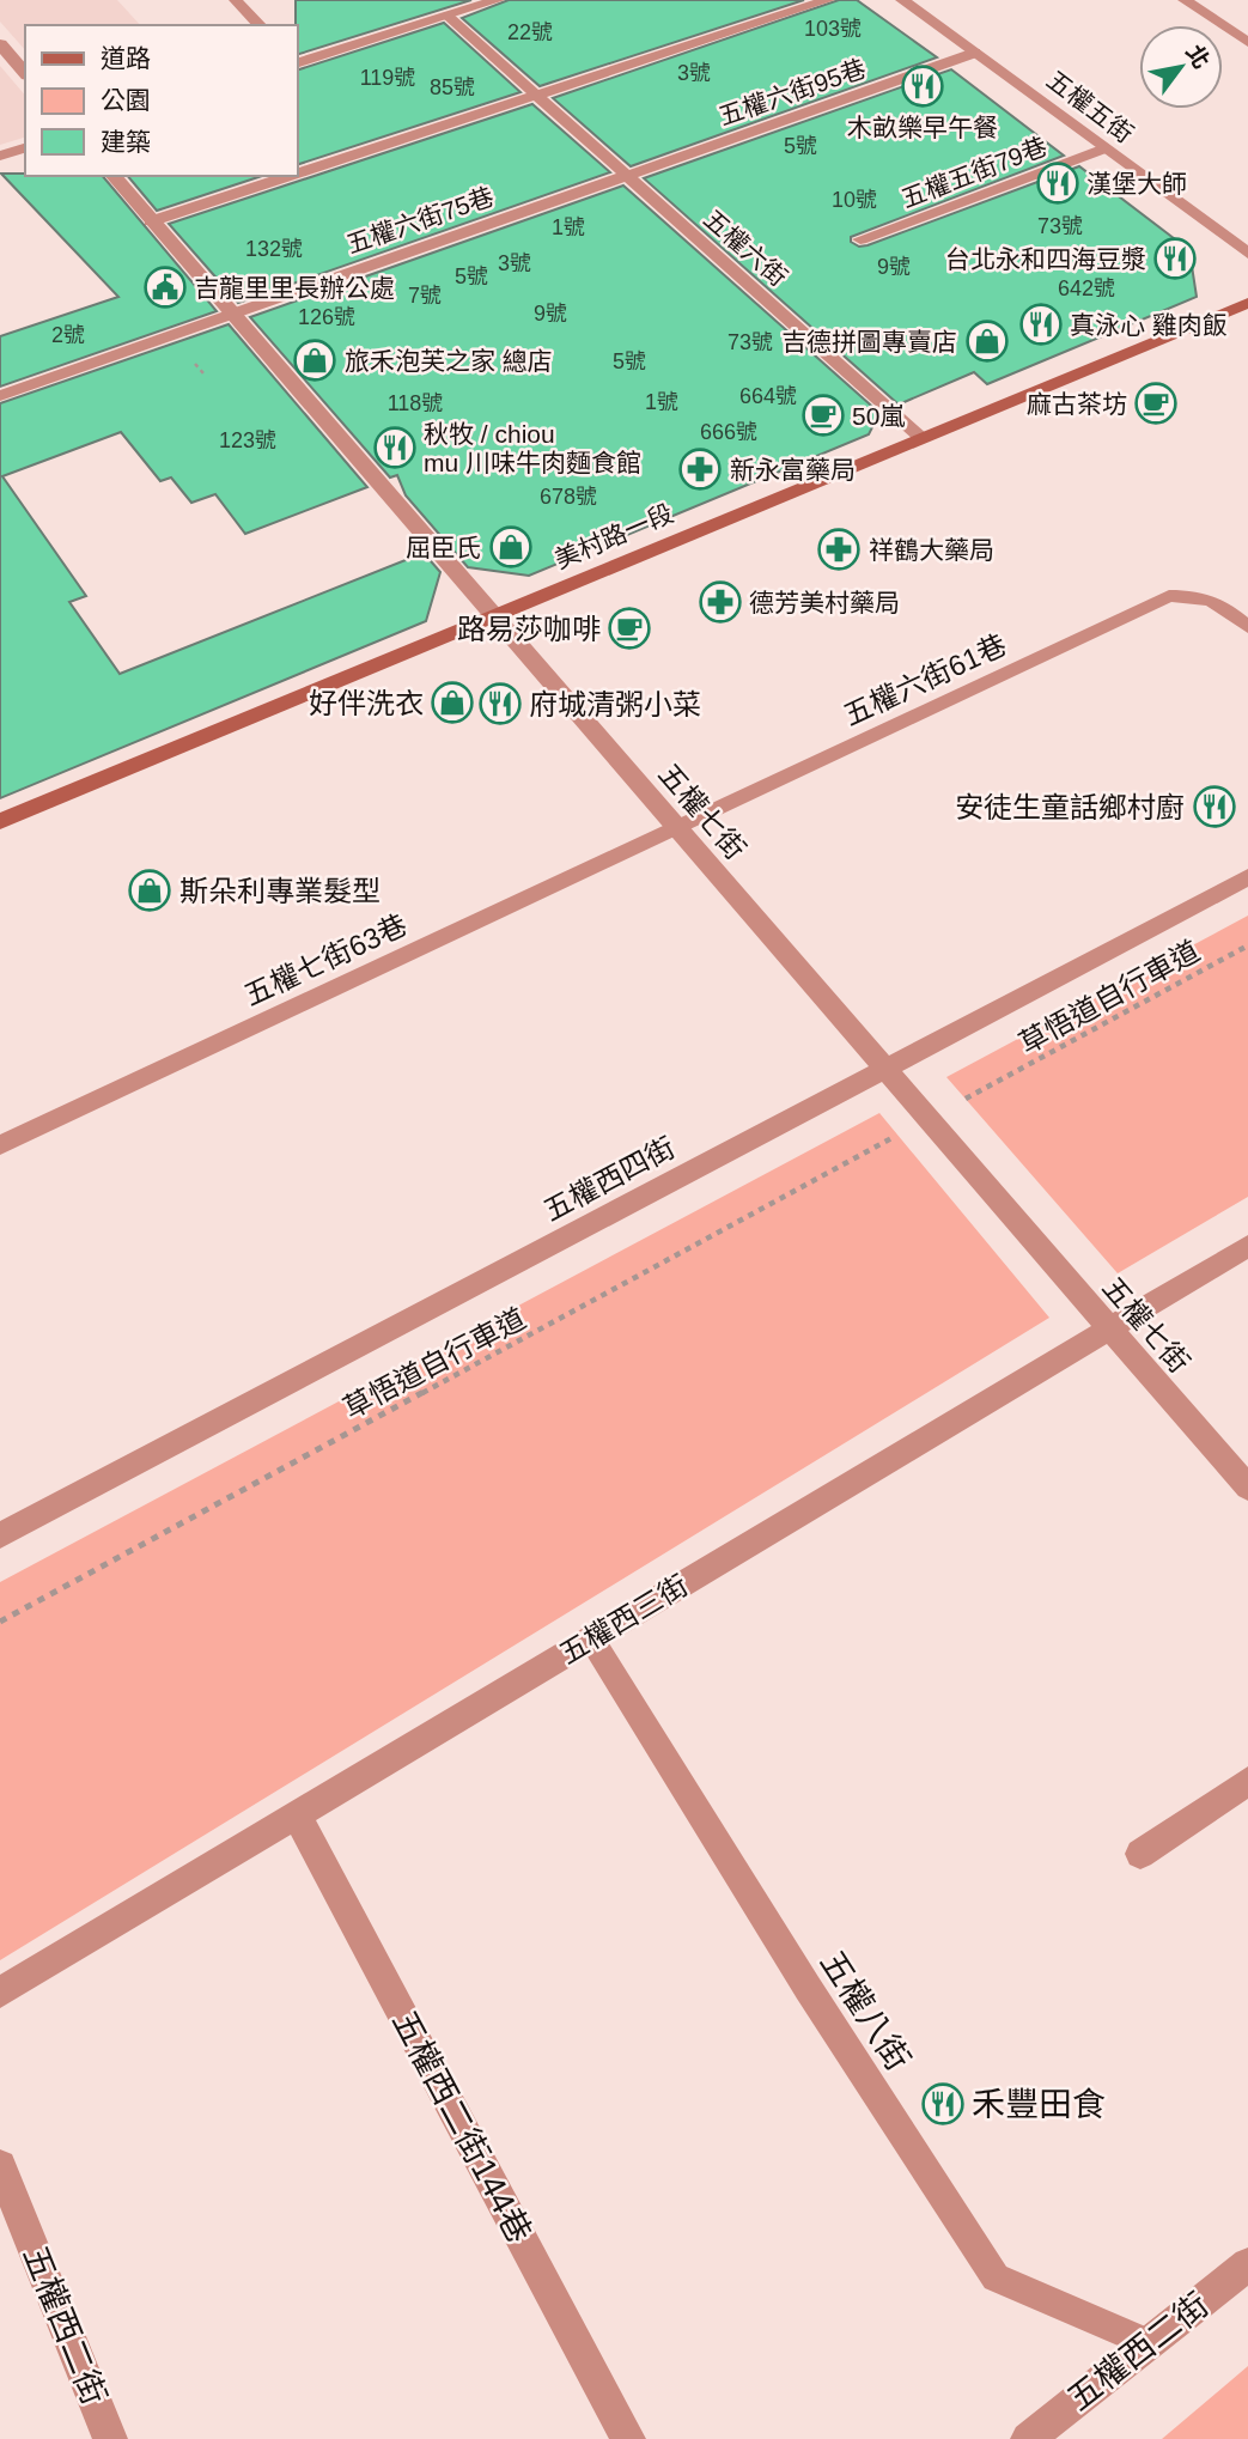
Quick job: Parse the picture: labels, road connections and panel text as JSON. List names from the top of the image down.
{
  "streets": {
    "street": [
      "五權五街",
      "美村路一段",
      "五權七街",
      "五權西四街",
      "五權西三街",
      "五權西二街144巷",
      "五權西二街"
    ],
    "lane": [
      "五權六街95巷",
      "五權五街79巷",
      "五權六街75巷",
      "五權六街",
      "五權六街61巷",
      "五權七街63巷",
      "五權八街"
    ],
    "path": ["草悟道自行車道"]
  },
  "crossings": [
    ["五權六街95巷", "五權五街"],
    ["五權六街95巷", "五權六街75巷"],
    ["五權六街95巷", "五權六街"],
    ["五權五街", "五權五街79巷"],
    ["五權六街75巷", "五權六街"],
    ["五權六街75巷", "五權七街"],
    ["五權六街", "美村路一段"],
    ["美村路一段", "五權七街"],
    ["五權六街61巷", "五權七街"],
    ["五權六街61巷", "五權七街63巷"],
    ["五權七街", "五權七街63巷"],
    ["五權七街", "五權西四街"],
    ["五權七街", "五權西三街"],
    ["五權西三街", "五權八街"],
    ["五權西三街", "五權西二街144巷"],
    ["五權八街", "五權西二街"]
  ],
  "places": {
    "restaurant": [
      "木畝樂早午餐",
      "漢堡大師",
      "台北永和四海豆漿",
      "真泳心 雞肉飯",
      "秋牧 / chiou mu 川味牛肉麵食館",
      "府城清粥小菜",
      "安徒生童話鄉村廚",
      "禾豐田食"
    ],
    "public building": ["吉龍里里長辦公處"],
    "shop": [
      "吉德拼圖專賣店",
      "旅禾泡芙之家 總店",
      "屈臣氏",
      "好伴洗衣",
      "斯朵利專業髮型"
    ],
    "cafe": ["麻古茶坊", "50嵐", "路易莎咖啡"],
    "pharmacy": ["新永富藥局", "祥鶴大藥局", "德芳美村藥局"]
  },
  "house_numbers": [
    "103號",
    "22號",
    "3號",
    "119號",
    "85號",
    "5號",
    "10號",
    "73號",
    "1號",
    "132號",
    "3號",
    "9號",
    "5號",
    "642號",
    "7號",
    "9號",
    "126號",
    "2號",
    "73號",
    "5號",
    "664號",
    "1號",
    "118號",
    "666號",
    "123號",
    "678號"
  ],
  "legend": ["道路", "公園", "建築"],
  "north": "top right"
}
